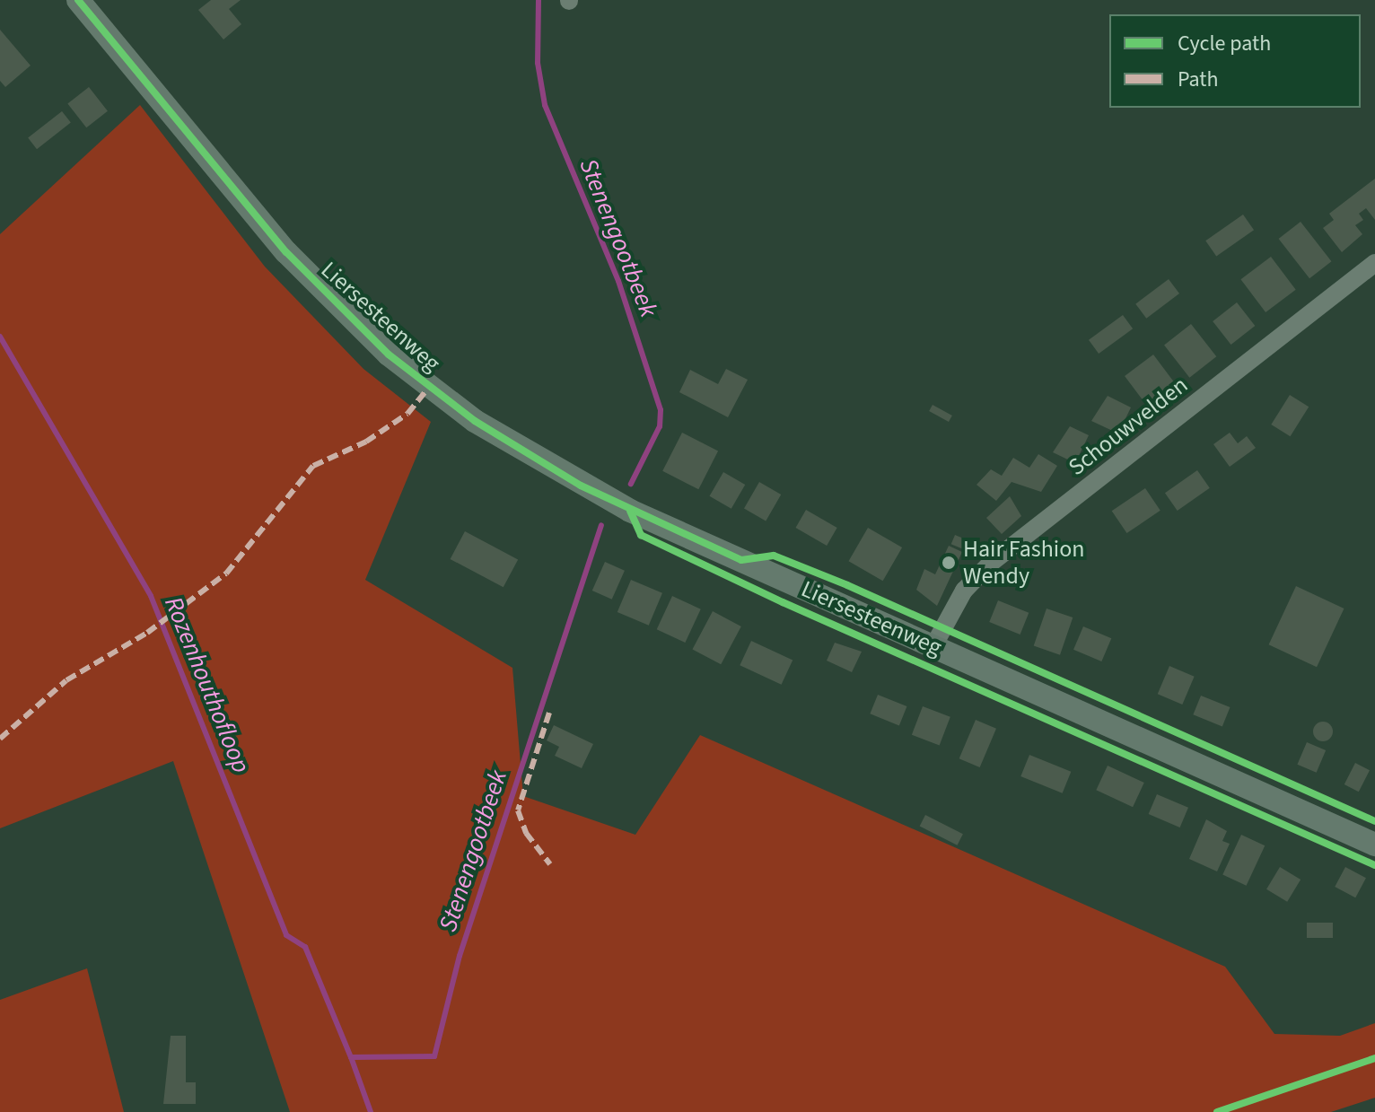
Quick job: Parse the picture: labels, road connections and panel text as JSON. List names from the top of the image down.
{
  "streets": {
    "main road": ["Liersesteenweg"],
    "street": ["Schouwvelden"]
  },
  "crossings": [
    ["Liersesteenweg", "Schouwvelden"]
  ],
  "water": ["Stenengootbeek", "Rozenhouthofloop"],
  "places": ["Hair Fashion Wendy"],
  "legend": ["Cycle path", "Path"]
}
